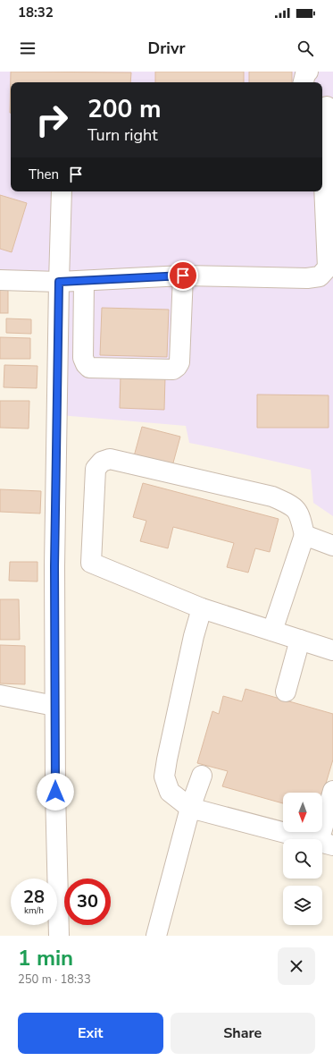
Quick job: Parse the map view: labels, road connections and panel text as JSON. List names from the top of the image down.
{
  "north": "bottom",
  "page": {
    "status": "18:32",
    "header": "Drivr",
    "turn": ["200 m", "Turn right"],
    "then": "Then",
    "speed": "28 km/h",
    "limit": "30",
    "heading": ["1 min", "250 m · 18:33"],
    "buttons": ["Exit", "Share"]
  }
}
